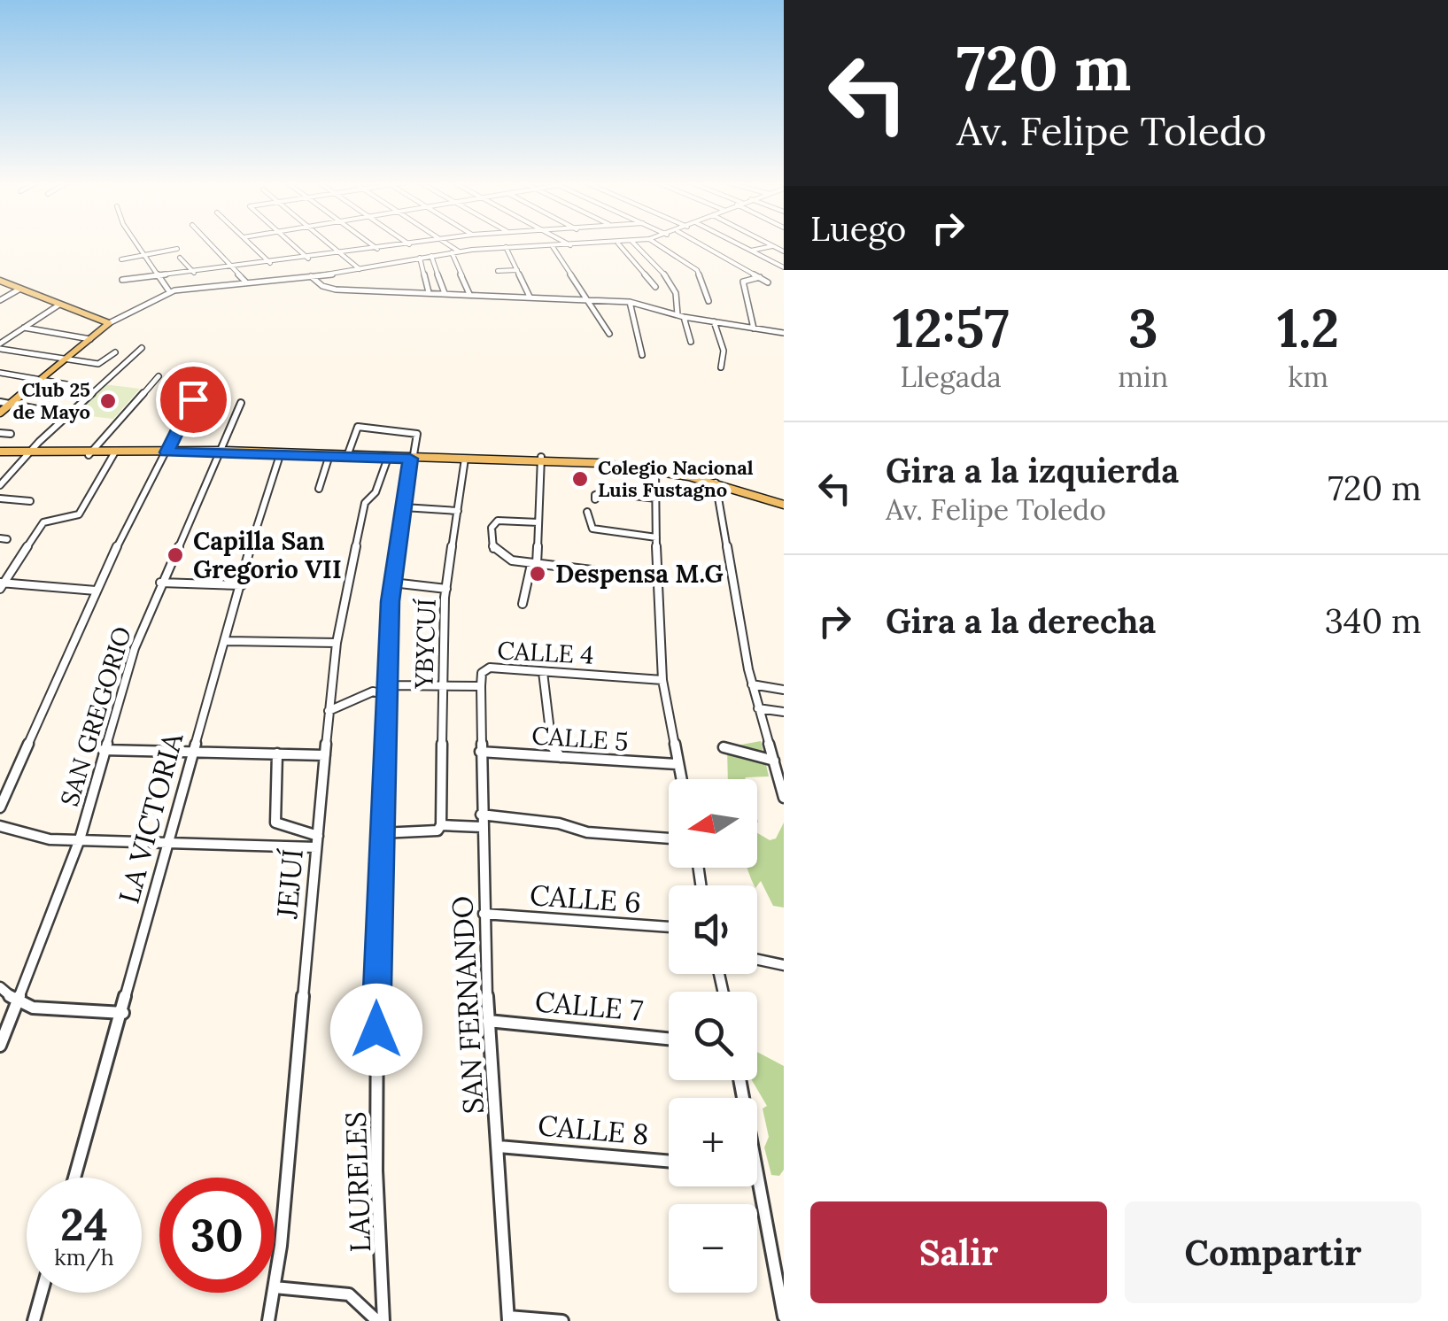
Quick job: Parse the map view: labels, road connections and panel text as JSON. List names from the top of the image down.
{
  "streets": {
    "street": [
      "YBYCUÍ",
      "CALLE 4",
      "SAN GREGORIO",
      "CALLE 5",
      "LA VICTORIA",
      "JEJUÍ",
      "CALLE 6",
      "SAN FERNANDO",
      "CALLE 7",
      "CALLE 8",
      "LAURELES"
    ]
  },
  "crossings": [
    ["YBYCUÍ", "CALLE 4"],
    ["CALLE 4", "JEJUÍ"],
    ["CALLE 4", "SAN FERNANDO"],
    ["CALLE 4", "LAURELES"],
    ["CALLE 5", "SAN FERNANDO"],
    ["CALLE 6", "SAN FERNANDO"],
    ["SAN FERNANDO", "CALLE 7"],
    ["SAN FERNANDO", "CALLE 8"]
  ],
  "places": [
    "Club 25 de Mayo",
    "Colegio Nacional Luis Fustagno",
    "Capilla San Gregorio VII",
    "Despensa M.G"
  ],
  "north": "left",
  "page": {
    "turn": ["720 m", "Av. Felipe Toledo"],
    "then": "Luego",
    "eta": [
      "12:57",
      "Llegada",
      "3",
      "min",
      "1.2",
      "km"
    ],
    "list": [
      {
        "name": "Gira a la izquierda",
        "note": "Av. Felipe Toledo",
        "value": "720 m"
      },
      {
        "name": "Gira a la derecha",
        "value": "340 m"
      }
    ],
    "map_buttons": ["+", "−"],
    "speed": "24 km/h",
    "limit": "30",
    "buttons": ["Salir", "Compartir"]
  }
}
